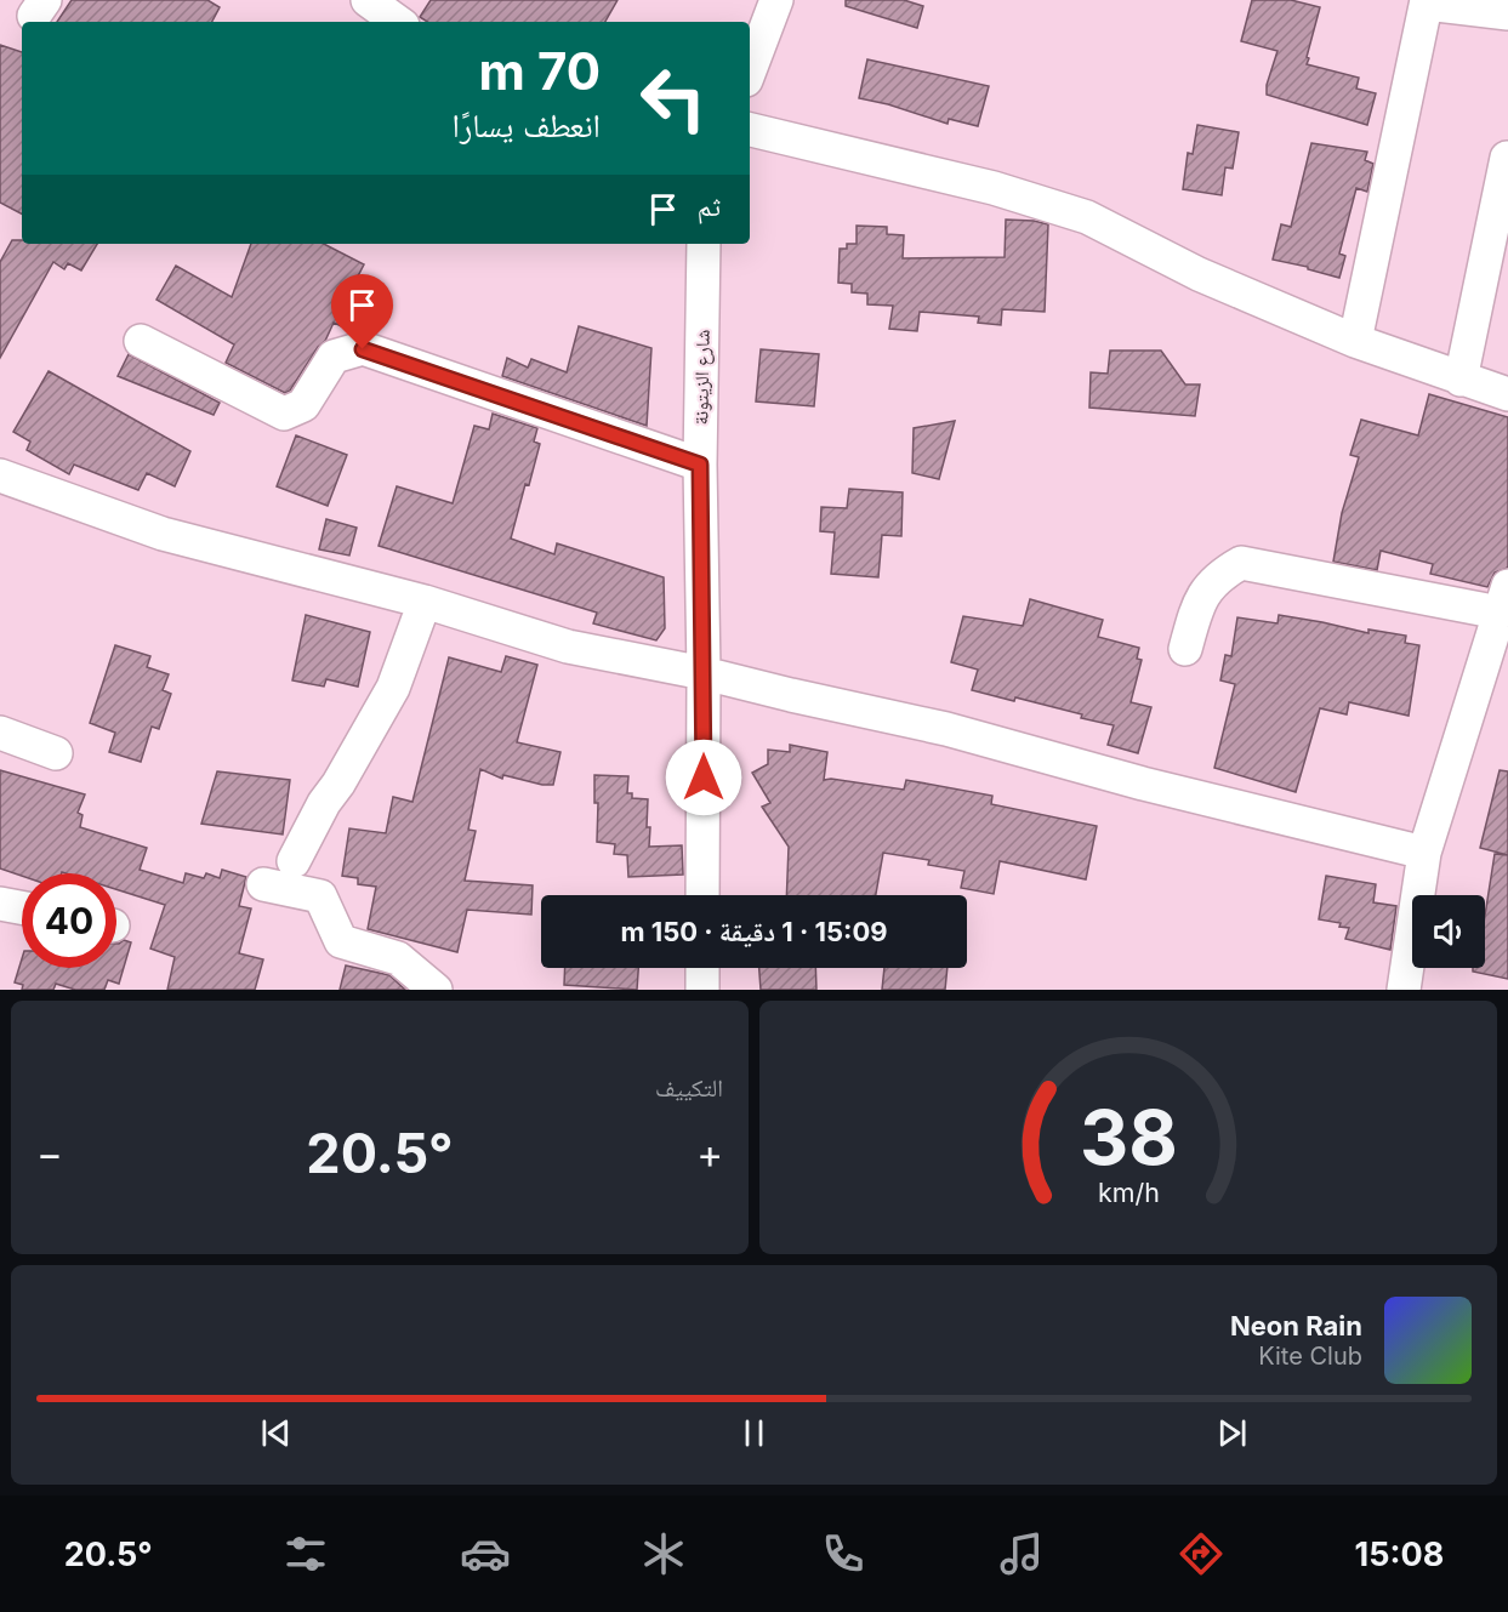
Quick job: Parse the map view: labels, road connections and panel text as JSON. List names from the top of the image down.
{
  "streets": {
    "street": ["شارع الزيتونة"]
  },
  "page": {
    "turn": ["70 m", "انعطف يسارًا"],
    "then": "ثم",
    "limit": "40",
    "trip": "15:09 · 1 دقيقة · 150 m",
    "tile": "التكييف",
    "heat": ["−", "20.5°", "+"],
    "song": ["Neon Rain", "Kite Club"],
    "tabs": ["15:08", "20.5°"],
    "gauge": ["38", "km/h"]
  }
}
